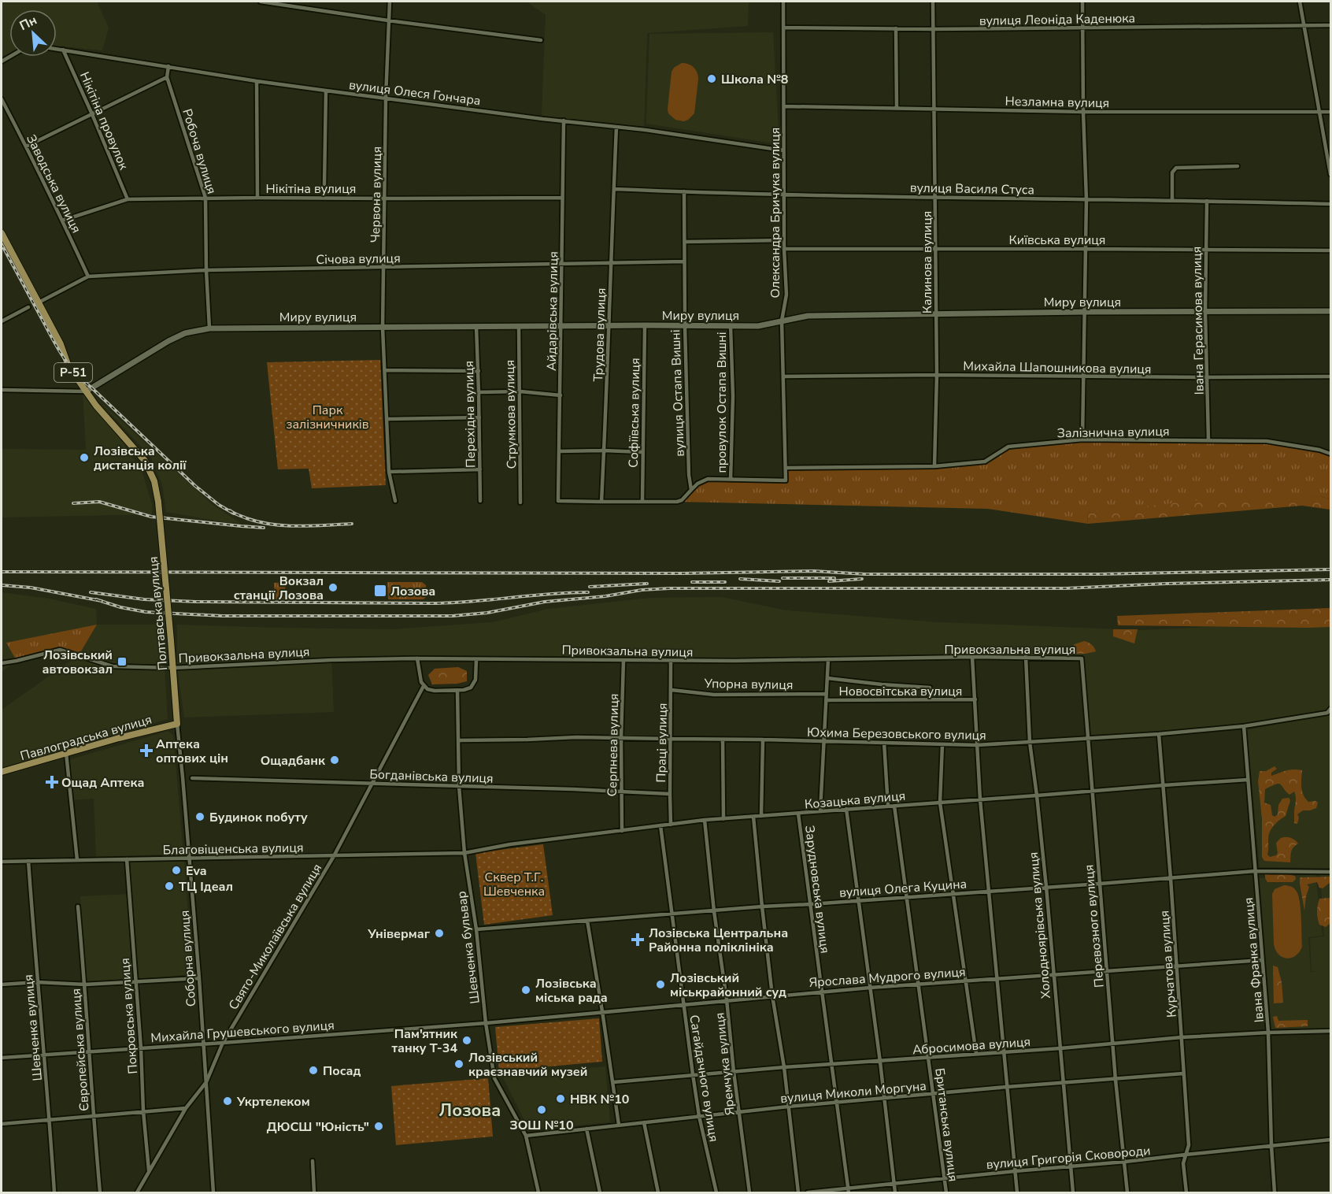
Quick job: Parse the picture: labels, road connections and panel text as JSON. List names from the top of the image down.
{
  "streets": {
    "main road": [
      "Миру вулиця",
      "Р-51",
      "Полтавська вулиця",
      "Павлоградська вулиця"
    ],
    "street": [
      "вулиця Леоніда Каденюка",
      "вулиця Олеся Гончара",
      "Незламна вулиця",
      "Нікітіна провулок",
      "Робоча вулиця",
      "Заводська вулиця",
      "Нікітіна вулиця",
      "вулиця Василя Стуса",
      "Червона вулиця",
      "Олександра Бричука вулиця",
      "Київська вулиця",
      "Січова вулиця",
      "Калинова вулиця",
      "Айдарівська вулиця",
      "Івана Герасимова вулиця",
      "Трудова вулиця",
      "Михайла Шапошникова вулиця",
      "вулиця Остапа Вишні",
      "провулок Остапа Вишні",
      "Софіївська вулиця",
      "Перехідна вулиця",
      "Струмкова вулиця",
      "Залізнична вулиця",
      "Привокзальна вулиця",
      "Упорна вулиця",
      "Новосвітська вулиця",
      "Юхима Березовського вулиця",
      "Праці вулиця",
      "Серпнева вулиця",
      "Богданівська вулиця",
      "Козацька вулиця",
      "Благовіщенська вулиця",
      "вулиця Олега Куцина",
      "Зарудновська вулиця",
      "Холодноярівська вулиця",
      "Перевозного вулиця",
      "Свято-Миколаївська вулиця",
      "Шевченка бульвар",
      "Соборна вулиця",
      "Івана Франка вулиця",
      "Курчатова вулиця",
      "Ярослава Мудрого вулиця",
      "Покровська вулиця",
      "Шевченка вулиця",
      "Михайла Грушевського вулиця",
      "Абросимова вулиця",
      "Європейська вулиця",
      "Яремчука вулиця",
      "Сагайдачного вулиця",
      "вулиця Миколи Моргуна",
      "Британська вулиця",
      "вулиця Григорія Сковороди"
    ]
  },
  "crossings": [
    ["вулиця Леоніда Каденюка", "Олександра Бричука вулиця"],
    ["вулиця Леоніда Каденюка", "Калинова вулиця"],
    ["вулиця Олеся Гончара", "Нікітіна провулок"],
    ["вулиця Олеся Гончара", "Робоча вулиця"],
    ["вулиця Олеся Гончара", "Червона вулиця"],
    ["вулиця Олеся Гончара", "Олександра Бричука вулиця"],
    ["вулиця Олеся Гончара", "Айдарівська вулиця"],
    ["вулиця Олеся Гончара", "Трудова вулиця"],
    ["Незламна вулиця", "Олександра Бричука вулиця"],
    ["Незламна вулиця", "Калинова вулиця"],
    ["Нікітіна провулок", "Нікітіна вулиця"],
    ["Робоча вулиця", "Нікітіна вулиця"],
    ["Робоча вулиця", "Січова вулиця"],
    ["Робоча вулиця", "Миру вулиця"],
    ["Заводська вулиця", "Нікітіна вулиця"],
    ["Заводська вулиця", "Січова вулиця"],
    ["Нікітіна вулиця", "Червона вулиця"],
    ["Нікітіна вулиця", "Айдарівська вулиця"],
    ["вулиця Василя Стуса", "Олександра Бричука вулиця"],
    ["вулиця Василя Стуса", "Калинова вулиця"],
    ["вулиця Василя Стуса", "Івана Герасимова вулиця"],
    ["вулиця Василя Стуса", "Трудова вулиця"],
    ["вулиця Василя Стуса", "вулиця Остапа Вишні"],
    ["Червона вулиця", "Січова вулиця"],
    ["Червона вулиця", "Миру вулиця"],
    ["Олександра Бричука вулиця", "Київська вулиця"],
    ["Олександра Бричука вулиця", "Миру вулиця"],
    ["Олександра Бричука вулиця", "Михайла Шапошникова вулиця"],
    ["Олександра Бричука вулиця", "провулок Остапа Вишні"],
    ["Олександра Бричука вулиця", "Залізнична вулиця"],
    ["Київська вулиця", "Калинова вулиця"],
    ["Київська вулиця", "Івана Герасимова вулиця"],
    ["Січова вулиця", "Айдарівська вулиця"],
    ["Січова вулиця", "Трудова вулиця"],
    ["Січова вулиця", "Р-51"],
    ["Січова вулиця", "вулиця Остапа Вишні"],
    ["Калинова вулиця", "Миру вулиця"],
    ["Калинова вулиця", "Михайла Шапошникова вулиця"],
    ["Калинова вулиця", "Залізнична вулиця"],
    ["Миру вулиця", "Айдарівська вулиця"],
    ["Миру вулиця", "Івана Герасимова вулиця"],
    ["Миру вулиця", "Трудова вулиця"],
    ["Миру вулиця", "Р-51"],
    ["Миру вулиця", "вулиця Остапа Вишні"],
    ["Миру вулиця", "провулок Остапа Вишні"],
    ["Миру вулиця", "Софіївська вулиця"],
    ["Миру вулиця", "Перехідна вулиця"],
    ["Миру вулиця", "Струмкова вулиця"],
    ["Миру вулиця", "Полтавська вулиця"],
    ["Айдарівська вулиця", "Трудова вулиця"],
    ["Івана Герасимова вулиця", "Михайла Шапошникова вулиця"],
    ["Івана Герасимова вулиця", "Залізнична вулиця"],
    ["Р-51", "Полтавська вулиця"],
    ["Полтавська вулиця", "Привокзальна вулиця"],
    ["Полтавська вулиця", "Павлоградська вулиця"],
    ["Полтавська вулиця", "Соборна вулиця"],
    ["Привокзальна вулиця", "Праці вулиця"],
    ["Привокзальна вулиця", "Серпнева вулиця"],
    ["Привокзальна вулиця", "Холодноярівська вулиця"],
    ["Привокзальна вулиця", "Перевозного вулиця"],
    ["Упорна вулиця", "Праці вулиця"],
    ["Юхима Березовського вулиця", "Праці вулиця"],
    ["Юхима Березовського вулиця", "Серпнева вулиця"],
    ["Юхима Березовського вулиця", "Холодноярівська вулиця"],
    ["Юхима Березовського вулиця", "Перевозного вулиця"],
    ["Юхима Березовського вулиця", "Шевченка бульвар"],
    ["Юхима Березовського вулиця", "Івана Франка вулиця"],
    ["Юхима Березовського вулиця", "Курчатова вулиця"],
    ["Павлоградська вулиця", "Соборна вулиця"],
    ["Праці вулиця", "Богданівська вулиця"],
    ["Праці вулиця", "Козацька вулиця"],
    ["Серпнева вулиця", "Богданівська вулиця"],
    ["Серпнева вулиця", "Козацька вулиця"],
    ["Богданівська вулиця", "Свято-Миколаївська вулиця"],
    ["Богданівська вулиця", "Шевченка бульвар"],
    ["Козацька вулиця", "Благовіщенська вулиця"],
    ["Козацька вулиця", "Зарудновська вулиця"],
    ["Козацька вулиця", "Холодноярівська вулиця"],
    ["Козацька вулиця", "Перевозного вулиця"],
    ["Козацька вулиця", "Шевченка бульвар"],
    ["Козацька вулиця", "Івана Франка вулиця"],
    ["Козацька вулиця", "Курчатова вулиця"],
    ["Козацька вулиця", "Яремчука вулиця"],
    ["Козацька вулиця", "Сагайдачного вулиця"],
    ["Козацька вулиця", "Британська вулиця"],
    ["Благовіщенська вулиця", "Свято-Миколаївська вулиця"],
    ["Благовіщенська вулиця", "Шевченка бульвар"],
    ["Благовіщенська вулиця", "Соборна вулиця"],
    ["Благовіщенська вулиця", "Покровська вулиця"],
    ["Благовіщенська вулиця", "Шевченка вулиця"],
    ["вулиця Олега Куцина", "Зарудновська вулиця"],
    ["вулиця Олега Куцина", "Холодноярівська вулиця"],
    ["вулиця Олега Куцина", "Перевозного вулиця"],
    ["вулиця Олега Куцина", "Шевченка бульвар"],
    ["вулиця Олега Куцина", "Івана Франка вулиця"],
    ["вулиця Олега Куцина", "Курчатова вулиця"],
    ["вулиця Олега Куцина", "Яремчука вулиця"],
    ["вулиця Олега Куцина", "Сагайдачного вулиця"],
    ["вулиця Олега Куцина", "Британська вулиця"],
    ["Зарудновська вулиця", "Ярослава Мудрого вулиця"],
    ["Зарудновська вулиця", "Абросимова вулиця"],
    ["Зарудновська вулиця", "вулиця Миколи Моргуна"],
    ["Зарудновська вулиця", "вулиця Григорія Сковороди"],
    ["Холодноярівська вулиця", "Ярослава Мудрого вулиця"],
    ["Холодноярівська вулиця", "Абросимова вулиця"],
    ["Холодноярівська вулиця", "вулиця Миколи Моргуна"],
    ["Холодноярівська вулиця", "вулиця Григорія Сковороди"],
    ["Перевозного вулиця", "Ярослава Мудрого вулиця"],
    ["Перевозного вулиця", "Абросимова вулиця"],
    ["Перевозного вулиця", "вулиця Миколи Моргуна"],
    ["Перевозного вулиця", "вулиця Григорія Сковороди"],
    ["Свято-Миколаївська вулиця", "Соборна вулиця"],
    ["Свято-Миколаївська вулиця", "Покровська вулиця"],
    ["Свято-Миколаївська вулиця", "Михайла Грушевського вулиця"],
    ["Шевченка бульвар", "Ярослава Мудрого вулиця"],
    ["Шевченка бульвар", "Михайла Грушевського вулиця"],
    ["Шевченка бульвар", "вулиця Миколи Моргуна"],
    ["Соборна вулиця", "Михайла Грушевського вулиця"],
    ["Івана Франка вулиця", "Ярослава Мудрого вулиця"],
    ["Івана Франка вулиця", "Абросимова вулиця"],
    ["Івана Франка вулиця", "вулиця Григорія Сковороди"],
    ["Курчатова вулиця", "Ярослава Мудрого вулиця"],
    ["Курчатова вулиця", "Абросимова вулиця"],
    ["Курчатова вулиця", "вулиця Миколи Моргуна"],
    ["Курчатова вулиця", "вулиця Григорія Сковороди"],
    ["Ярослава Мудрого вулиця", "Михайла Грушевського вулиця"],
    ["Ярослава Мудрого вулиця", "Яремчука вулиця"],
    ["Ярослава Мудрого вулиця", "Сагайдачного вулиця"],
    ["Ярослава Мудрого вулиця", "Британська вулиця"],
    ["Покровська вулиця", "Михайла Грушевського вулиця"],
    ["Шевченка вулиця", "Михайла Грушевського вулиця"],
    ["Михайла Грушевського вулиця", "Європейська вулиця"],
    ["Абросимова вулиця", "Яремчука вулиця"],
    ["Абросимова вулиця", "Сагайдачного вулиця"],
    ["Абросимова вулиця", "Британська вулиця"],
    ["Яремчука вулиця", "вулиця Миколи Моргуна"],
    ["Сагайдачного вулиця", "вулиця Миколи Моргуна"],
    ["вулиця Миколи Моргуна", "Британська вулиця"],
    ["Британська вулиця", "вулиця Григорія Сковороди"]
  ],
  "districts": ["Лозова"],
  "parks": ["Парк залізничників", "Сквер Т.Г. Шевченка"],
  "places": {
    "other": [
      "Школа №8",
      "Лозівська дистанція колії",
      "Вокзал станції Лозова",
      "Ощадбанк",
      "Будинок побуту",
      "Eva",
      "ТЦ Ідеал",
      "Універмаг",
      "Лозівський міськрайонний суд",
      "Лозівська міська рада",
      "Пам'ятник танку Т-34",
      "Лозівський краєзнавчий музей",
      "Посад",
      "НВК №10",
      "Укртелеком",
      "ЗОШ №10",
      "ДЮСШ \"Юність\""
    ],
    "transit": ["Лозова", "Лозівський автовокзал"],
    "health": ["Аптека оптових цін", "Ощад Аптека", "Лозівська Центральна Районна поліклініка"]
  },
  "north": "top left"
}
